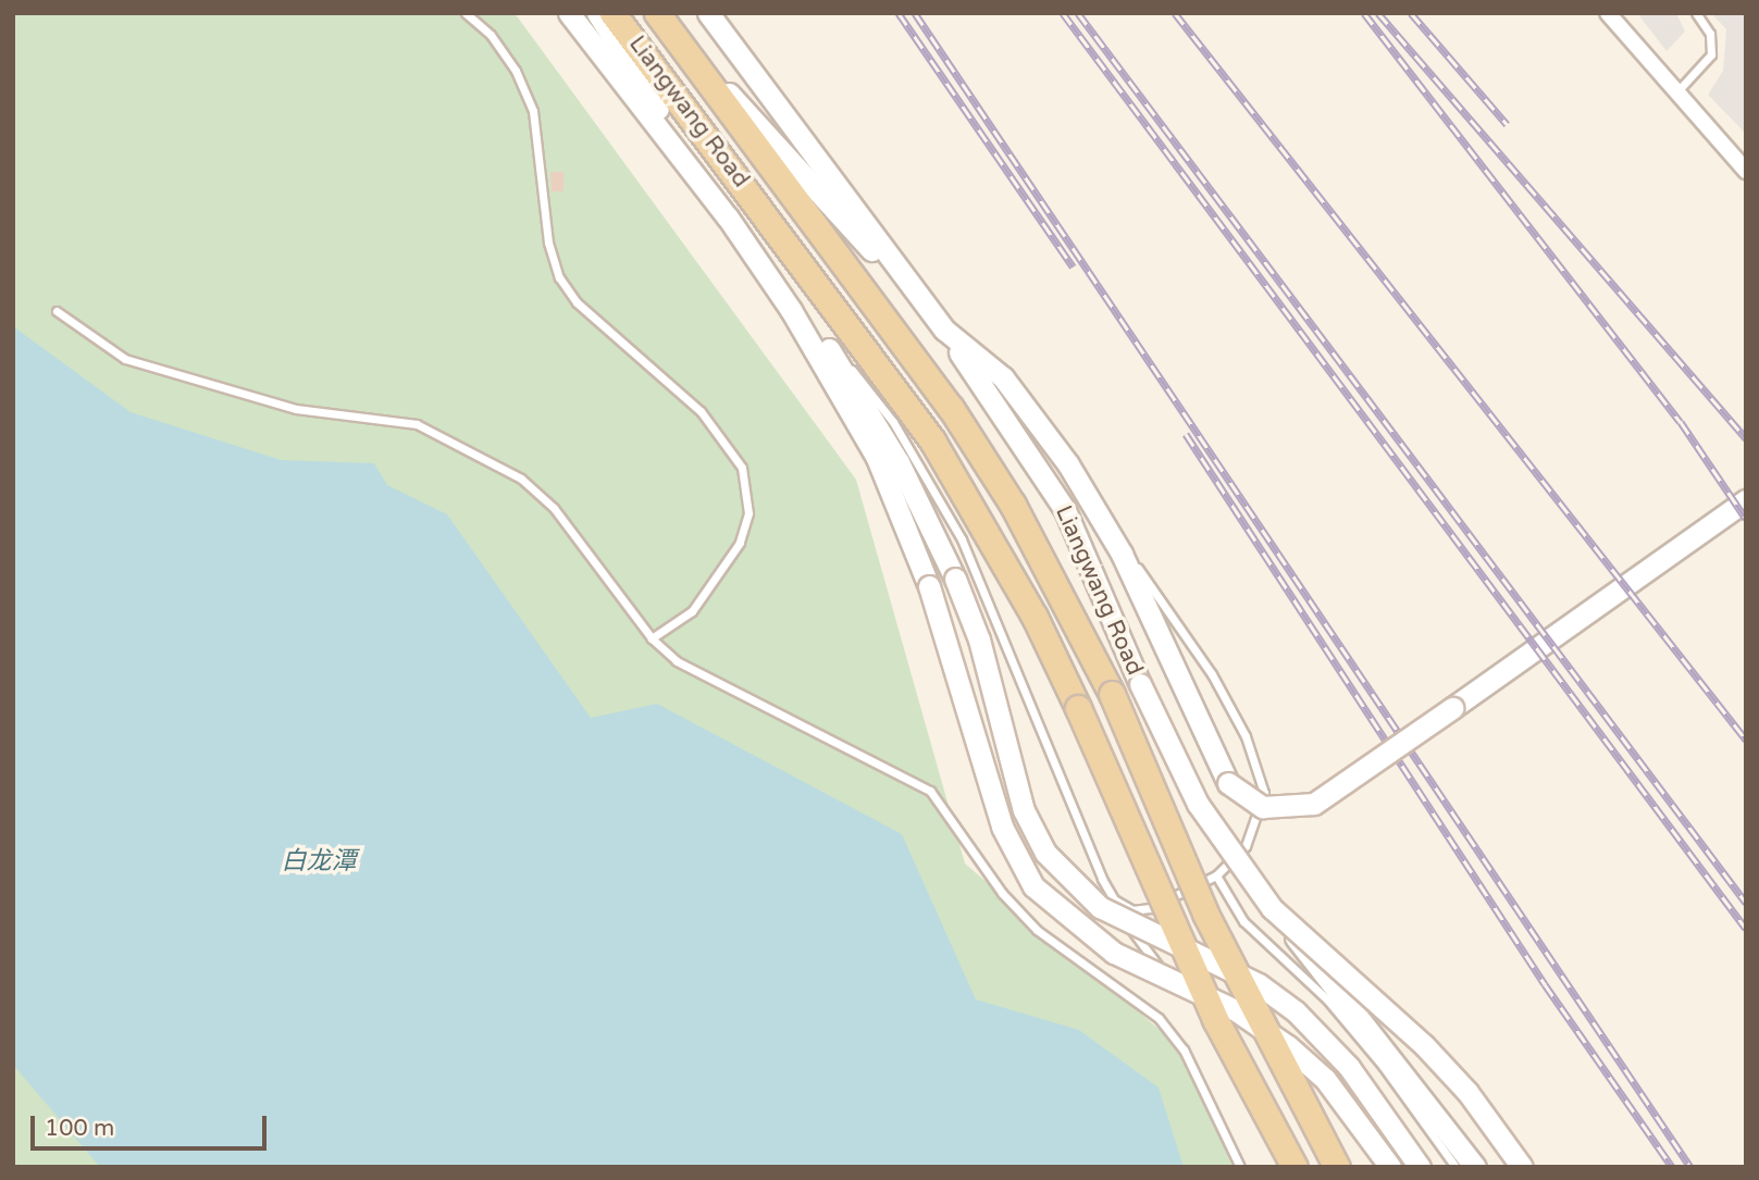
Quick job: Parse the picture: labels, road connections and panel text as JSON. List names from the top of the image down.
{
  "streets": {
    "main road": ["Liangwang Road"]
  },
  "water": ["白龙潭"],
  "scale_bar": "100 m"
}
